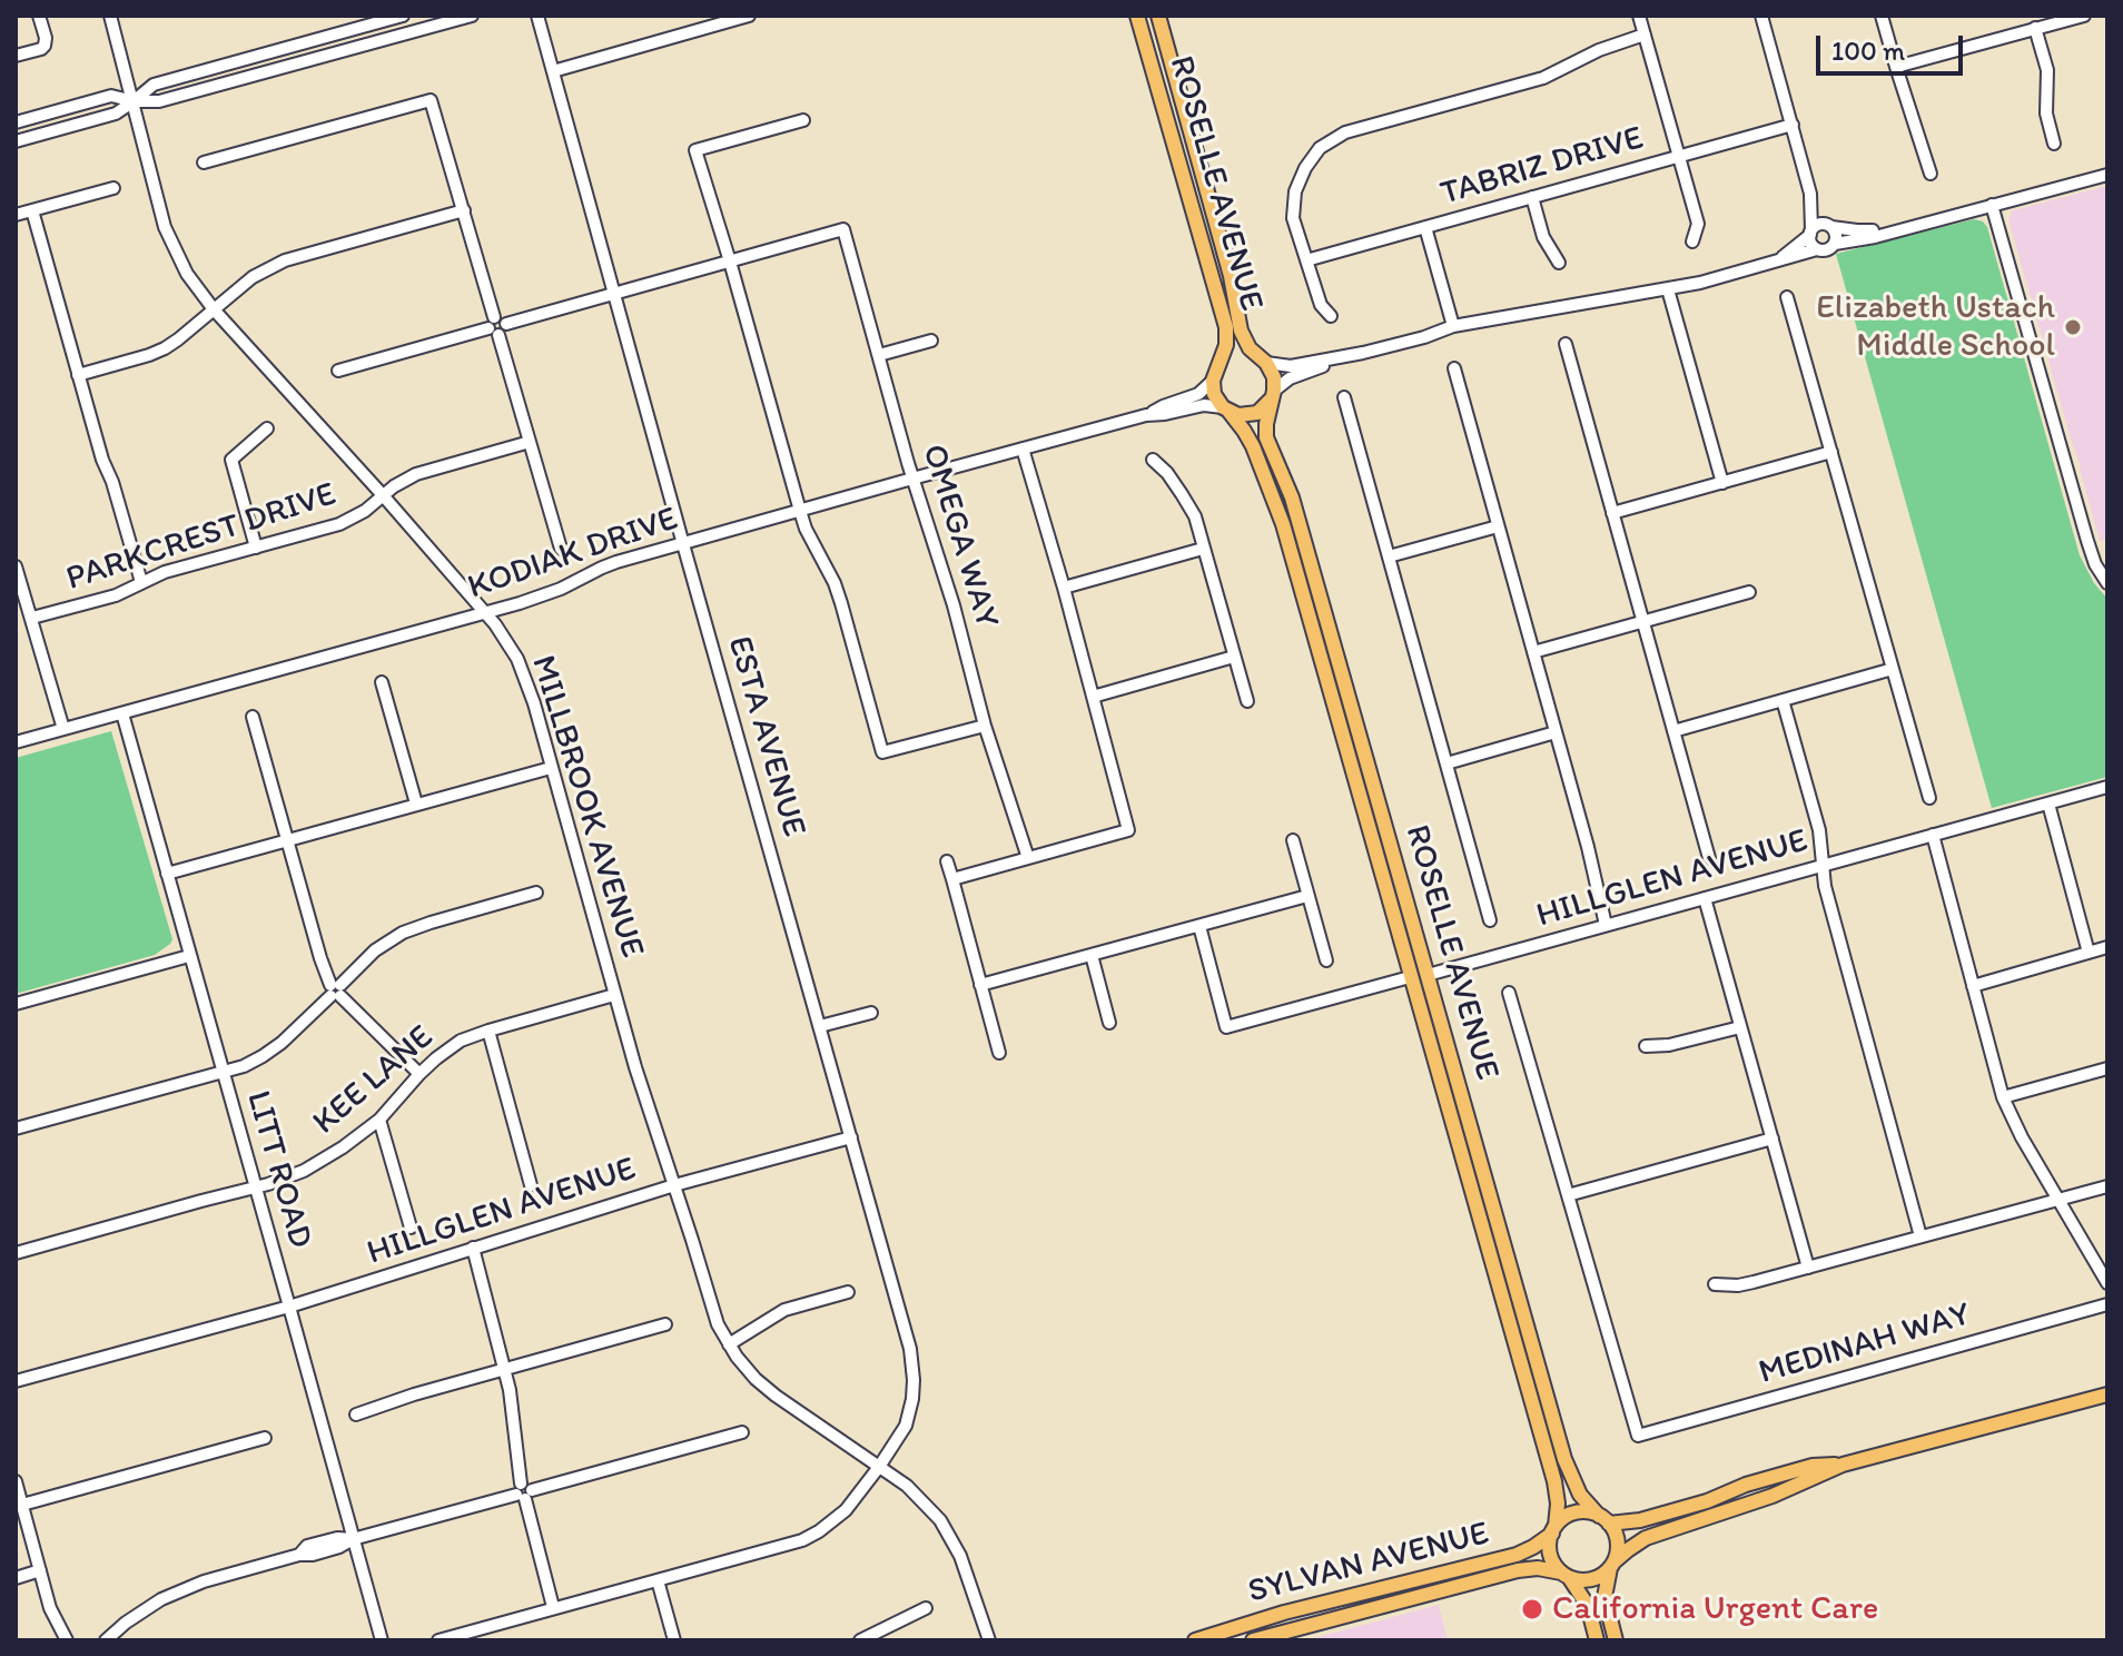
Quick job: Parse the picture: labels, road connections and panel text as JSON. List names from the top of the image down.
{
  "streets": {
    "main road": ["ROSELLE AVENUE", "SYLVAN AVENUE"],
    "street": [
      "TABRIZ DRIVE",
      "OMEGA WAY",
      "PARKCREST DRIVE",
      "KODIAK DRIVE",
      "ESTA AVENUE",
      "MILLBROOK AVENUE",
      "HILLGLEN AVENUE",
      "KEE LANE",
      "LITT ROAD",
      "MEDINAH WAY"
    ]
  },
  "crossings": [
    ["ROSELLE AVENUE", "KODIAK DRIVE"],
    ["ROSELLE AVENUE", "HILLGLEN AVENUE"],
    ["ROSELLE AVENUE", "SYLVAN AVENUE"],
    ["OMEGA WAY", "KODIAK DRIVE"],
    ["PARKCREST DRIVE", "MILLBROOK AVENUE"],
    ["KODIAK DRIVE", "ESTA AVENUE"],
    ["KODIAK DRIVE", "MILLBROOK AVENUE"],
    ["KODIAK DRIVE", "LITT ROAD"],
    ["ESTA AVENUE", "MILLBROOK AVENUE"],
    ["ESTA AVENUE", "HILLGLEN AVENUE"],
    ["MILLBROOK AVENUE", "HILLGLEN AVENUE"],
    ["MILLBROOK AVENUE", "KEE LANE"],
    ["HILLGLEN AVENUE", "LITT ROAD"],
    ["KEE LANE", "LITT ROAD"]
  ],
  "places": ["Elizabeth Ustach Middle School", "California Urgent Care"],
  "scale_bar": "100 m"
}
